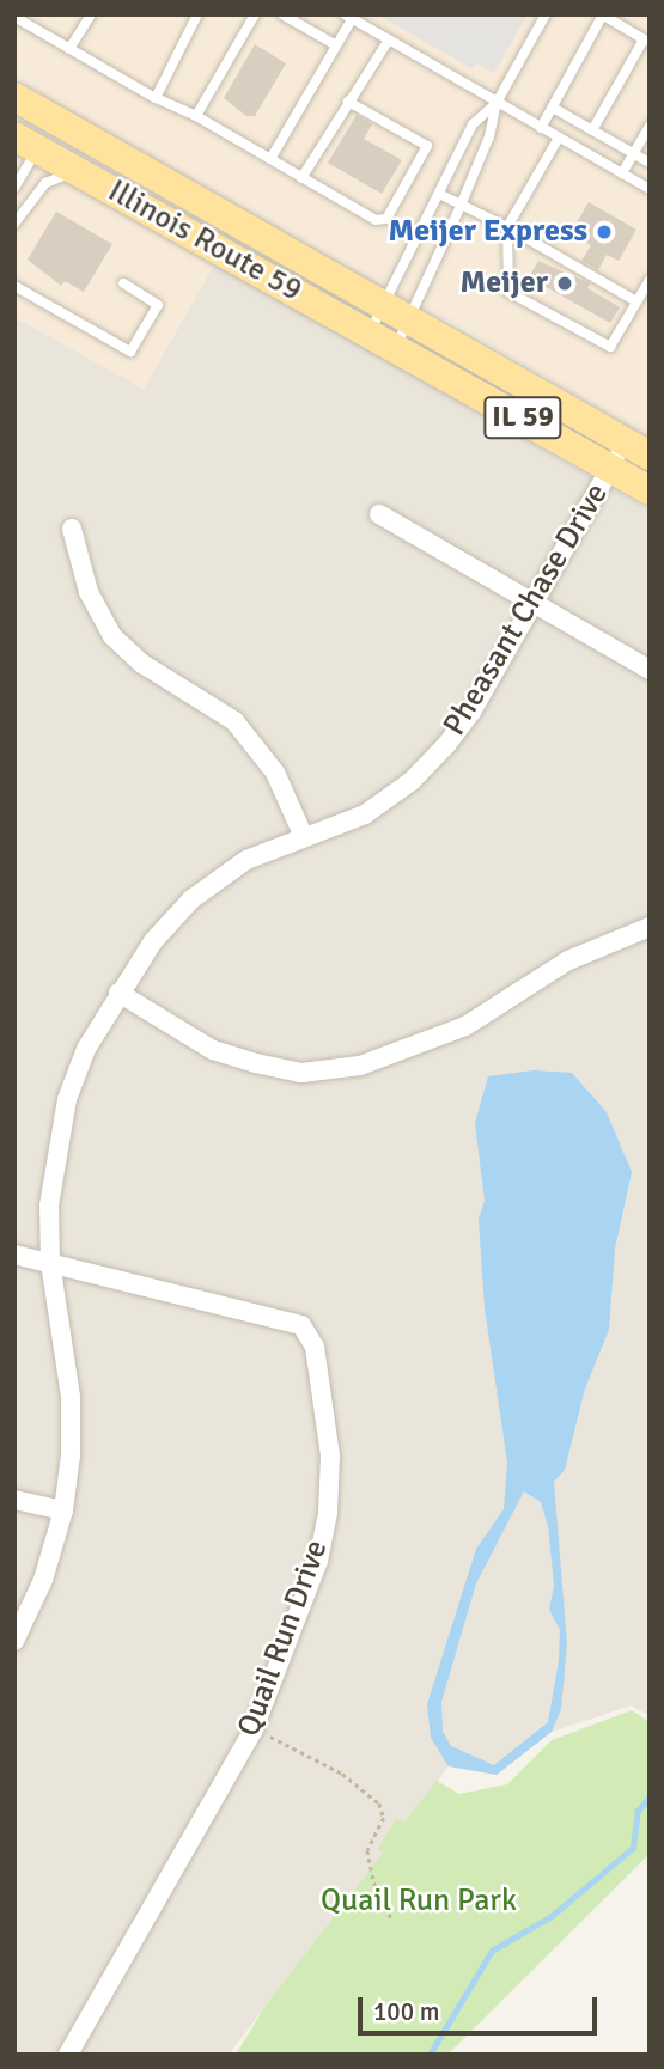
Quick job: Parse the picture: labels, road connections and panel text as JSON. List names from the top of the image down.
{
  "streets": {
    "main road": ["Illinois Route 59", "IL 59"],
    "street": ["Pheasant Chase Drive", "Quail Run Drive"]
  },
  "crossings": [
    ["Illinois Route 59", "IL 59"],
    ["IL 59", "Pheasant Chase Drive"],
    ["Pheasant Chase Drive", "Quail Run Drive"]
  ],
  "parks": ["Quail Run Park"],
  "places": ["Meijer Express", "Meijer"],
  "scale_bar": "100 m"
}
